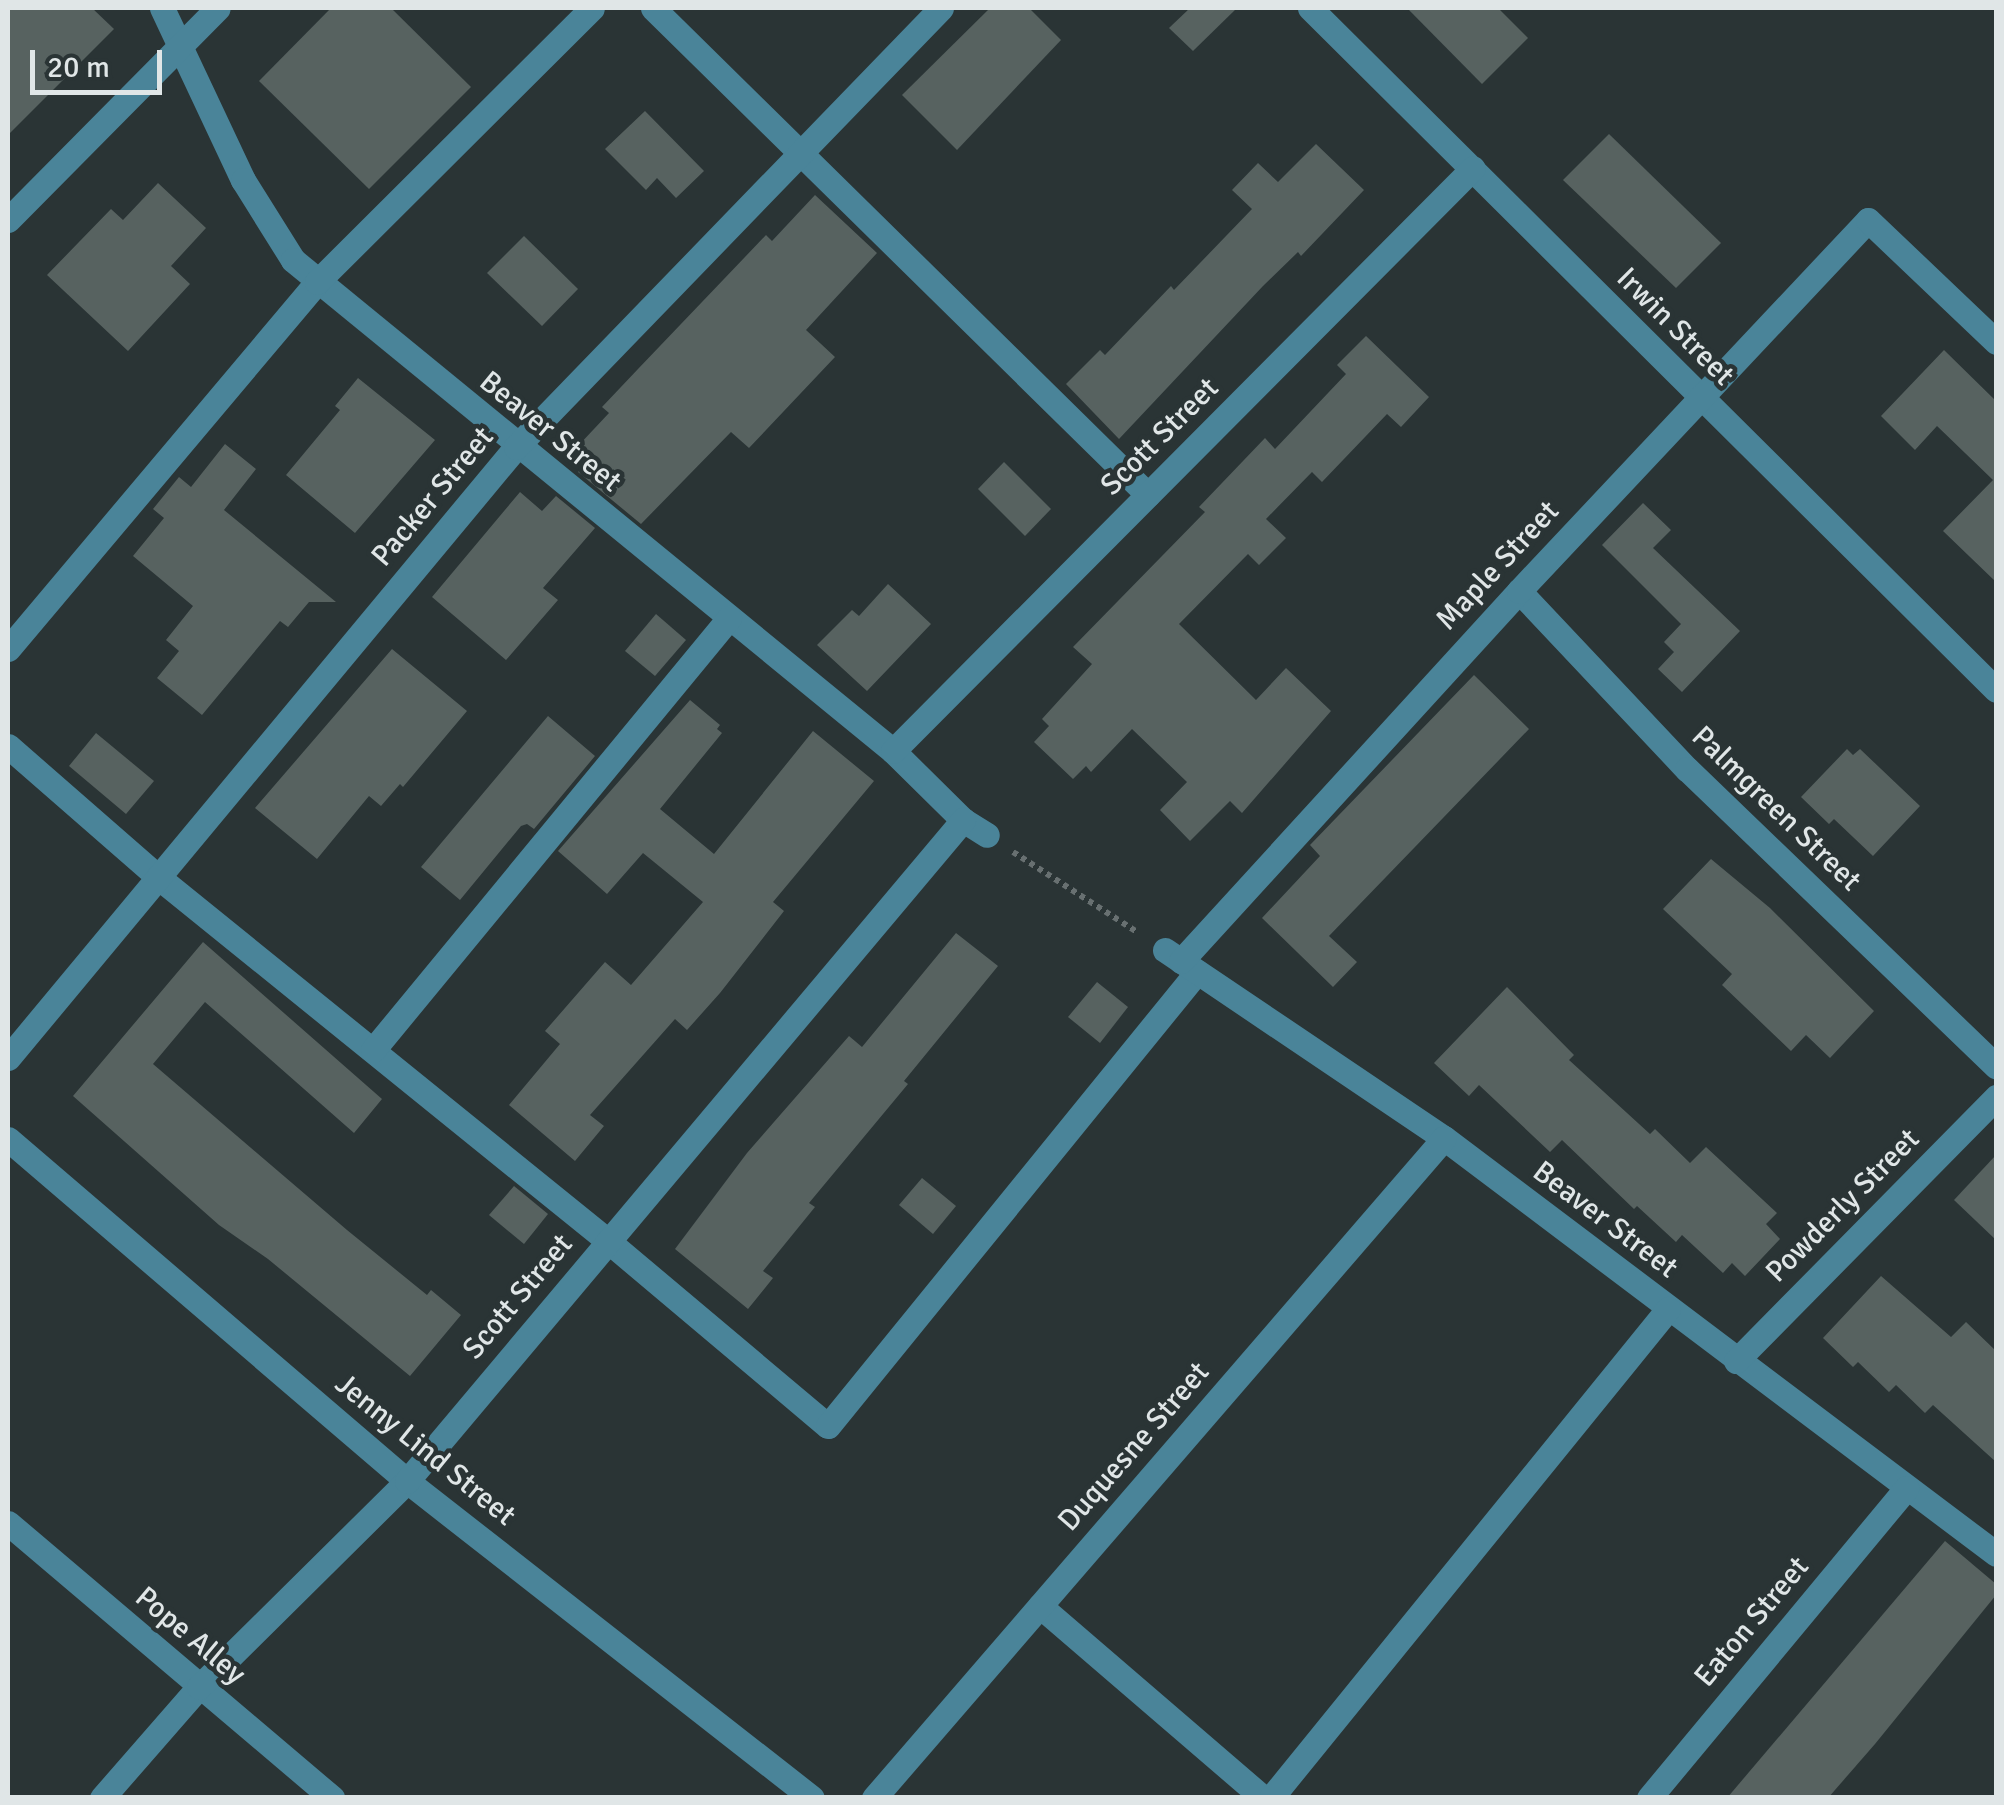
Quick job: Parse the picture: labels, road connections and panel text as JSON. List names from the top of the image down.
{
  "streets": {
    "street": [
      "Irwin Street",
      "Beaver Street",
      "Scott Street",
      "Packer Street",
      "Maple Street",
      "Palmgreen Street",
      "Powderly Street",
      "Duquesne Street",
      "Jenny Lind Street",
      "Eaton Street",
      "Pope Alley"
    ]
  },
  "crossings": [
    ["Irwin Street", "Scott Street"],
    ["Irwin Street", "Maple Street"],
    ["Beaver Street", "Scott Street"],
    ["Beaver Street", "Packer Street"],
    ["Beaver Street", "Maple Street"],
    ["Beaver Street", "Powderly Street"],
    ["Beaver Street", "Duquesne Street"],
    ["Beaver Street", "Eaton Street"],
    ["Scott Street", "Maple Street"],
    ["Scott Street", "Jenny Lind Street"],
    ["Scott Street", "Pope Alley"],
    ["Maple Street", "Palmgreen Street"]
  ],
  "scale_bar": "20 m"
}
